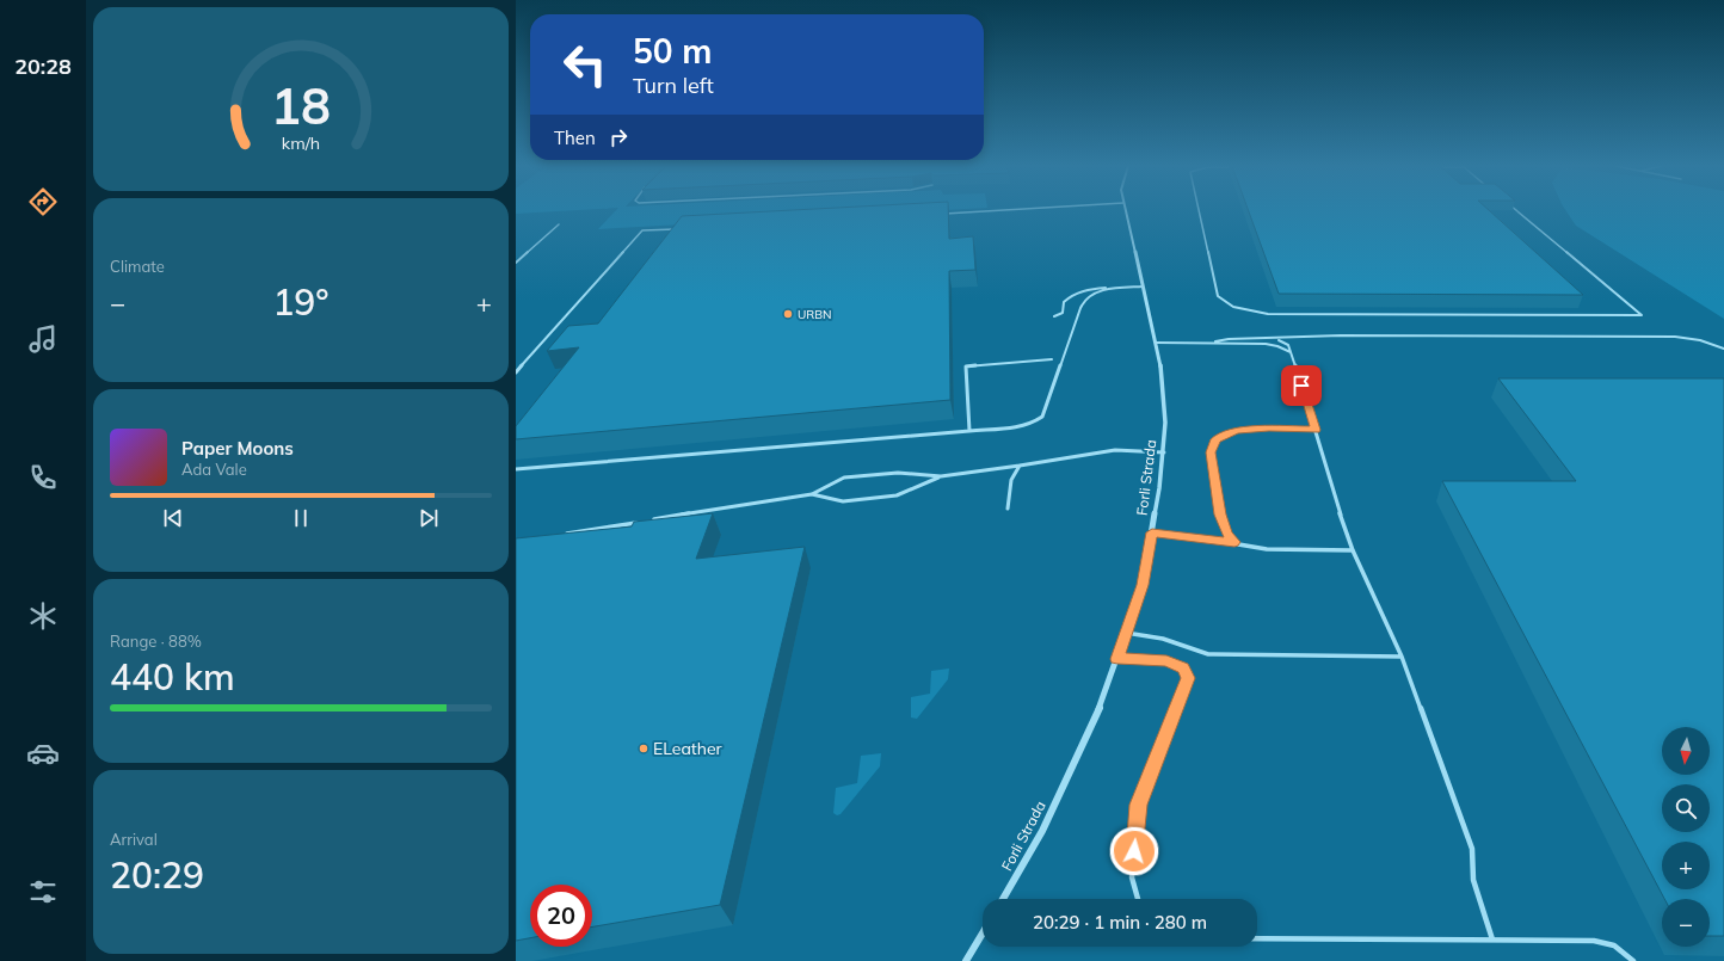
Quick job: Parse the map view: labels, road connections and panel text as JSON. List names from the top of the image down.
{
  "streets": {
    "street": ["Forli Strada"]
  },
  "places": ["URBN", "ELeather"],
  "north": "bottom",
  "page": {
    "tabs": "20:28",
    "turn": ["50 m", "Turn left"],
    "then": "Then",
    "tile": [
      "Climate",
      ["Range · 88%", "440 km"],
      ["Arrival", "20:29"]
    ],
    "heat": ["−", "19°", "+"],
    "song": ["Paper Moons", "Ada Vale"],
    "map_buttons": ["+", "−"],
    "limit": "20",
    "trip": "20:29 · 1 min · 280 m",
    "gauge": ["18", "km/h"]
  }
}
